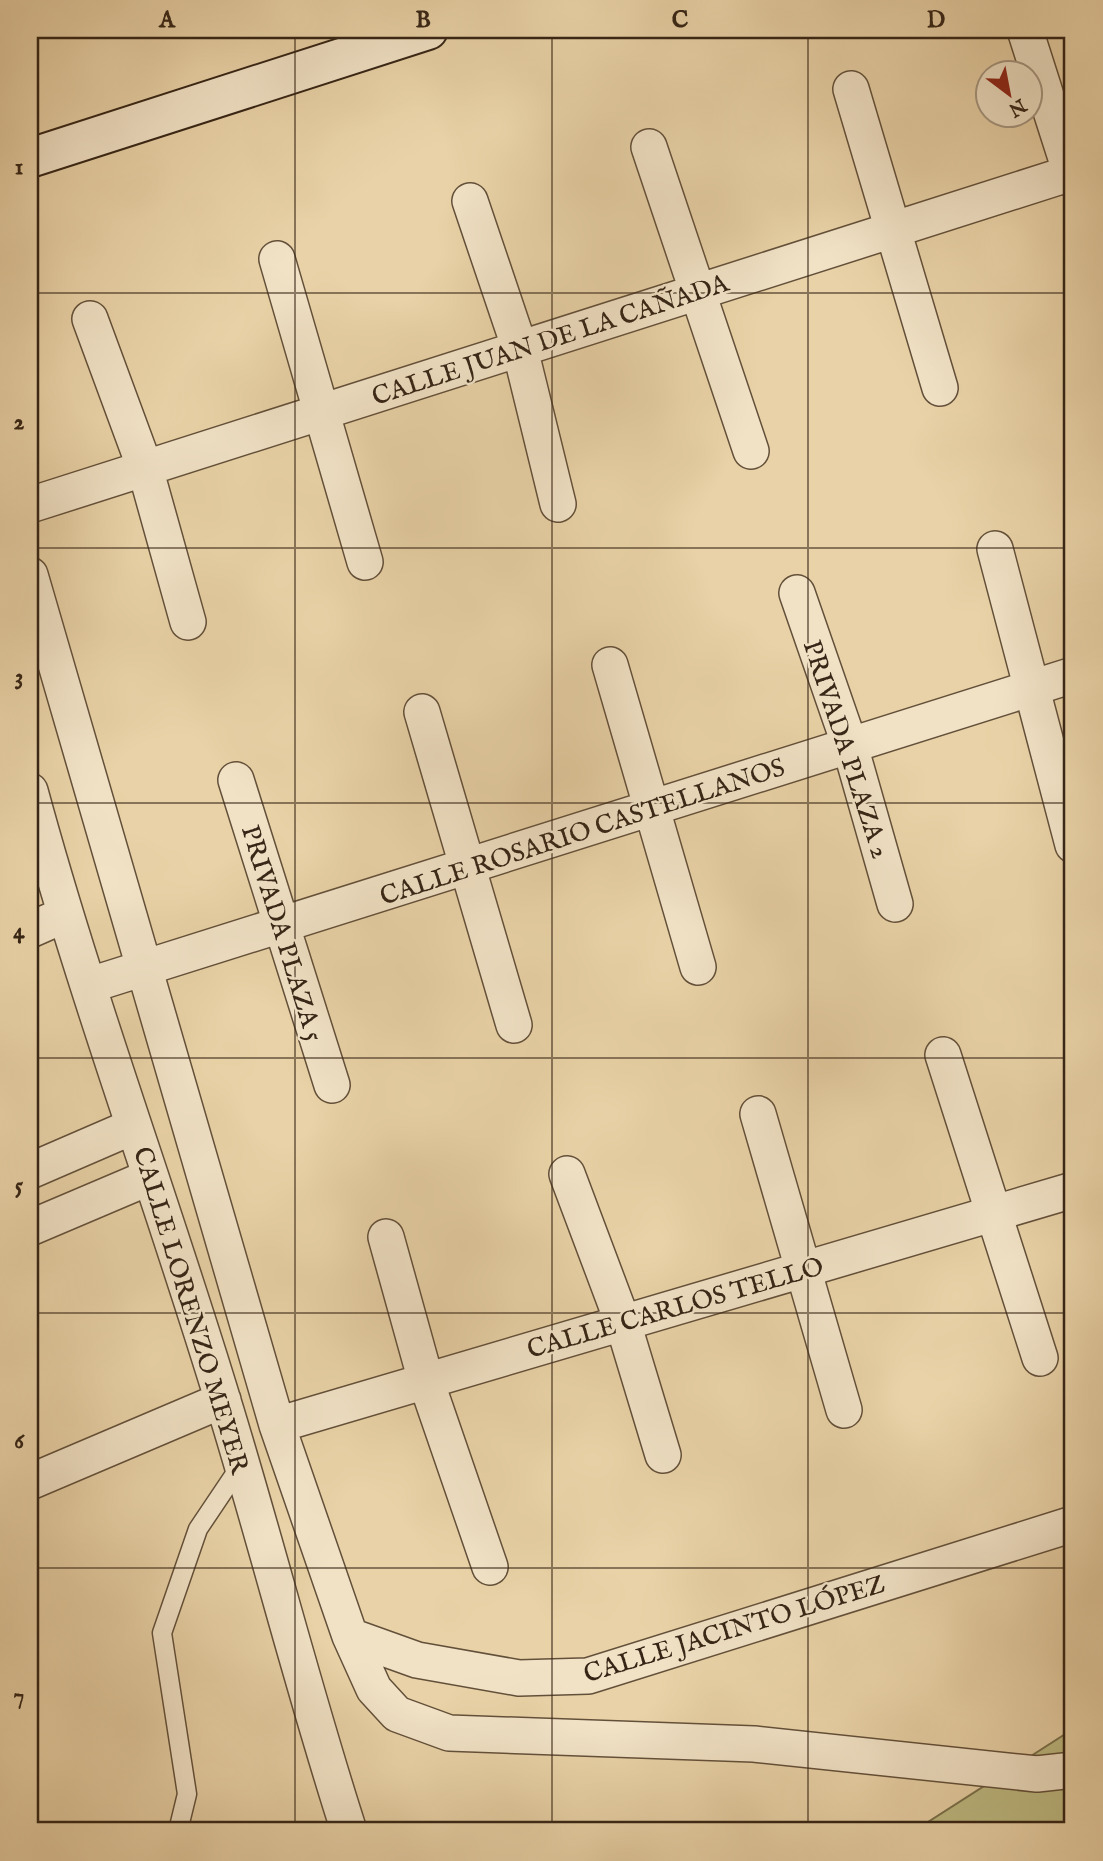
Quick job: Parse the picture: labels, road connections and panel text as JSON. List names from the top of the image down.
{
  "streets": {
    "street": [
      "CALLE JUAN DE LA CAÑADA",
      "PRIVADA PLAZA 2",
      "CALLE ROSARIO CASTELLANOS",
      "PRIVADA PLAZA 5",
      "CALLE CARLOS TELLO",
      "CALLE LORENZO MEYER",
      "CALLE JACINTO LÓPEZ"
    ]
  },
  "crossings": [
    ["PRIVADA PLAZA 2", "CALLE ROSARIO CASTELLANOS"],
    ["CALLE ROSARIO CASTELLANOS", "PRIVADA PLAZA 5"],
    ["CALLE ROSARIO CASTELLANOS", "CALLE LORENZO MEYER"]
  ],
  "north": "bottom right",
  "grid": {
    "columns": [
      "A",
      "B",
      "C",
      "D"
    ],
    "rows": [
      "1",
      "2",
      "3",
      "4",
      "5",
      "6",
      "7"
    ]
  }
}
